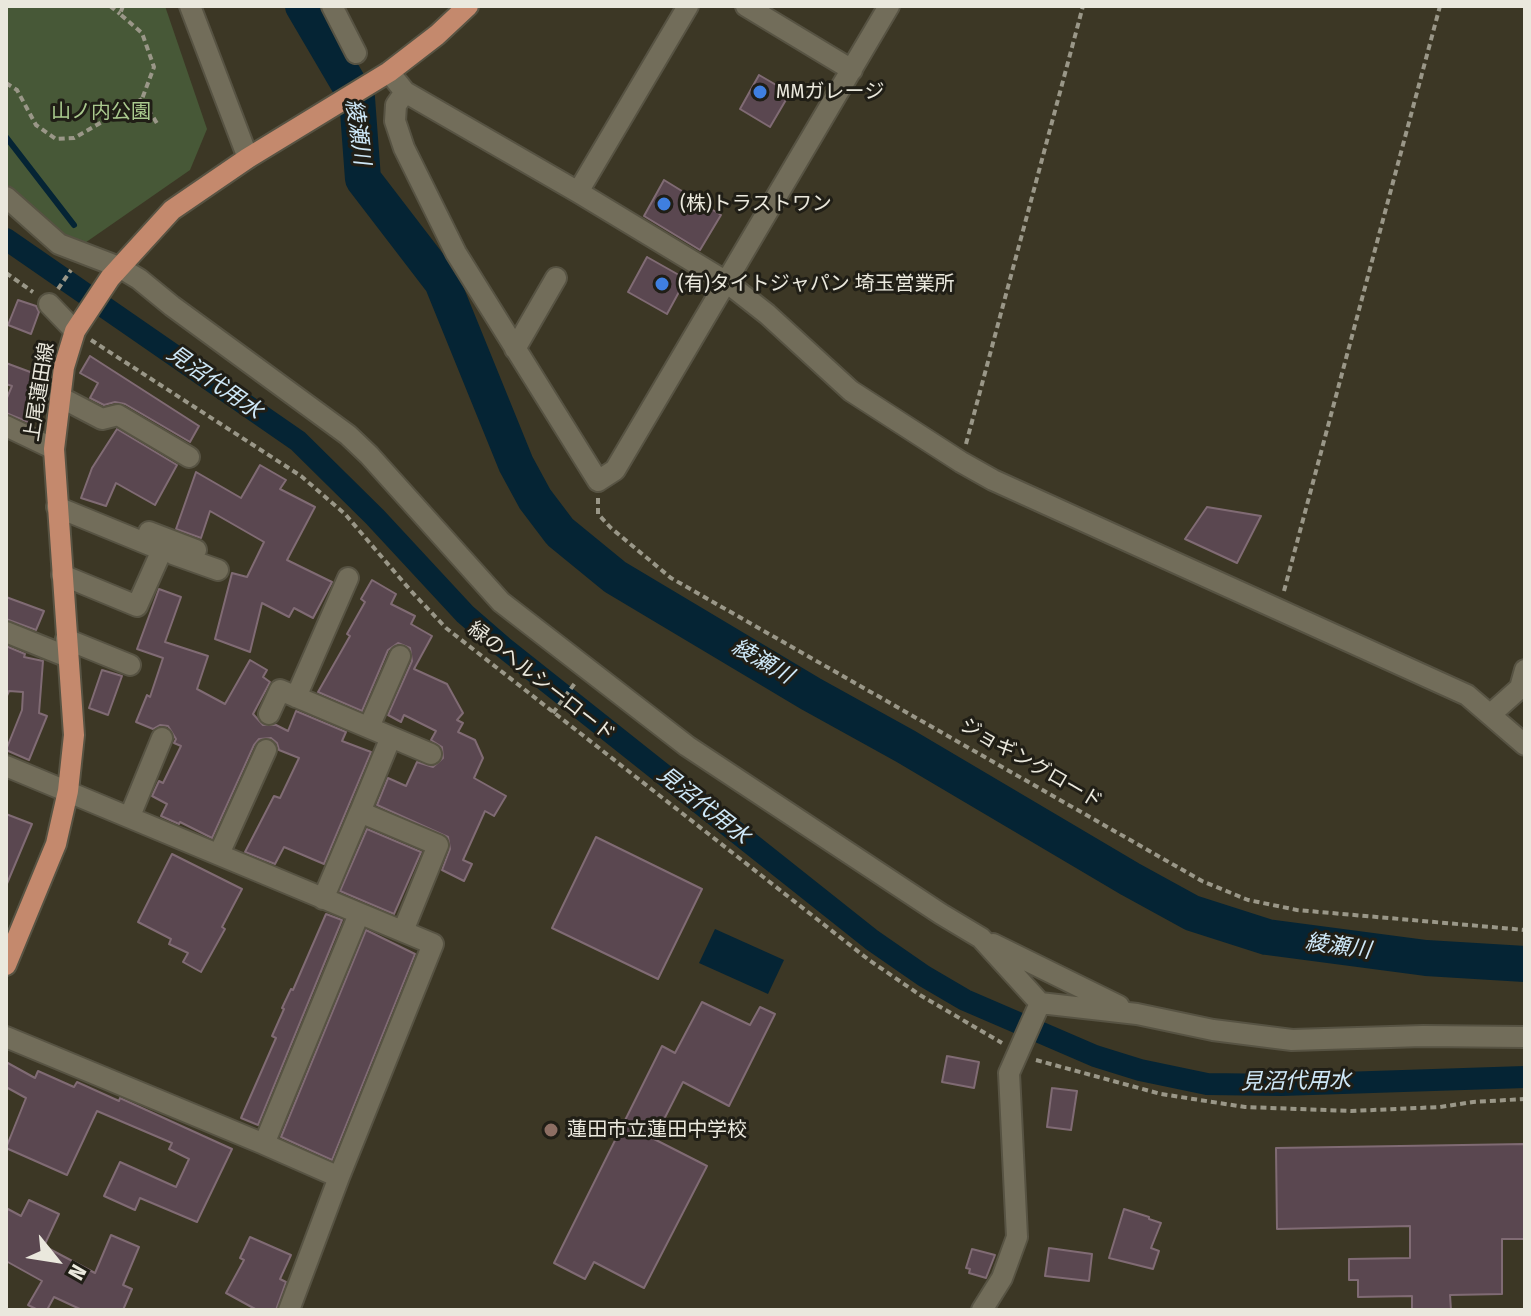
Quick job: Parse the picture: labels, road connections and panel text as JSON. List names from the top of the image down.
{
  "streets": {
    "main road": ["上尾蓮田線"],
    "path": ["緑のヘルシーロード", "ジョギングロード"]
  },
  "crossings": [
    ["上尾蓮田線", "緑のヘルシーロード"]
  ],
  "water": ["綾瀬川", "見沼代用水"],
  "parks": ["山ノ内公園"],
  "places": [
    "MMガレージ",
    "(株)トラストワン",
    "(有)タイトジャパン 埼玉営業所",
    "蓮田市立蓮田中学校"
  ],
  "north": "bottom right"
}
